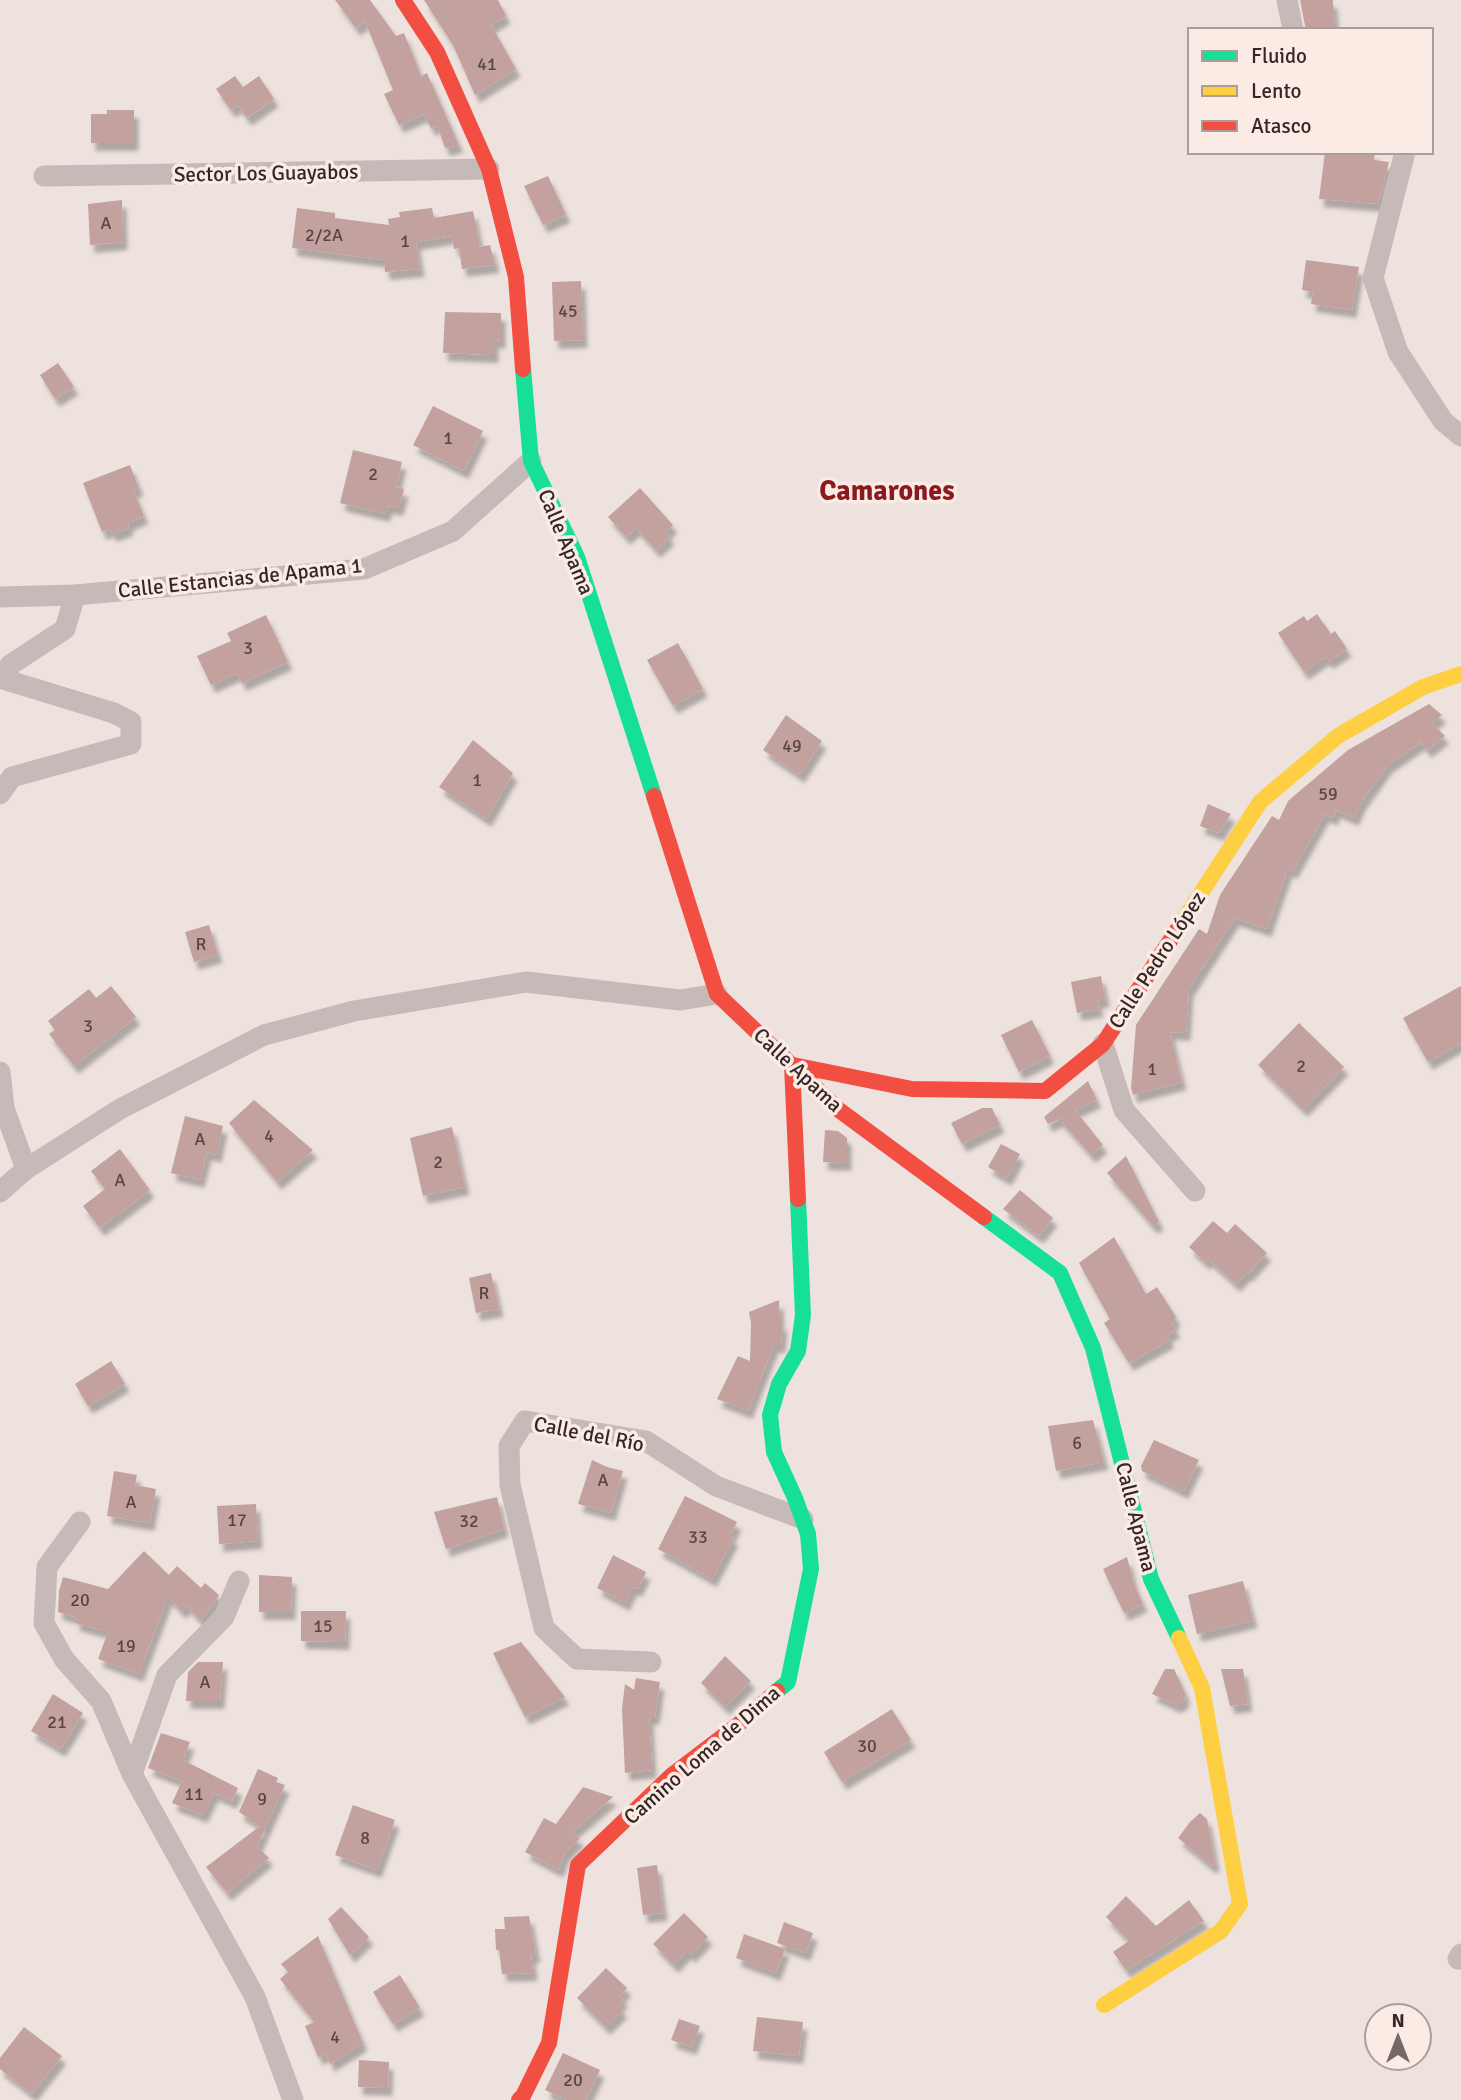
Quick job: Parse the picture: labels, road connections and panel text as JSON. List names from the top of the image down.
{
  "streets": {
    "street": [
      "Sector Los Guayabos",
      "Calle Apama",
      "Calle Estancias de Apama 1",
      "Calle Pedro López",
      "Calle del Río",
      "Camino Loma de Dima"
    ]
  },
  "crossings": [
    ["Sector Los Guayabos", "Calle Apama"],
    ["Calle Apama", "Calle Estancias de Apama 1"],
    ["Calle Apama", "Calle Pedro López"],
    ["Calle Apama", "Camino Loma de Dima"],
    ["Calle Pedro López", "Camino Loma de Dima"],
    ["Calle del Río", "Camino Loma de Dima"]
  ],
  "districts": ["Camarones"],
  "house_numbers": [
    "41",
    "A",
    "2/2A",
    "1",
    "45",
    "1",
    "2",
    "3",
    "49",
    "1",
    "59",
    "R",
    "3",
    "2",
    "1",
    "4",
    "A",
    "2",
    "A",
    "R",
    "6",
    "A",
    "A",
    "17",
    "32",
    "33",
    "20",
    "15",
    "19",
    "A",
    "21",
    "30",
    "11",
    "9",
    "8",
    "4",
    "20"
  ],
  "legend": ["Fluido", "Lento", "Atasco"],
  "north": "top"
}
